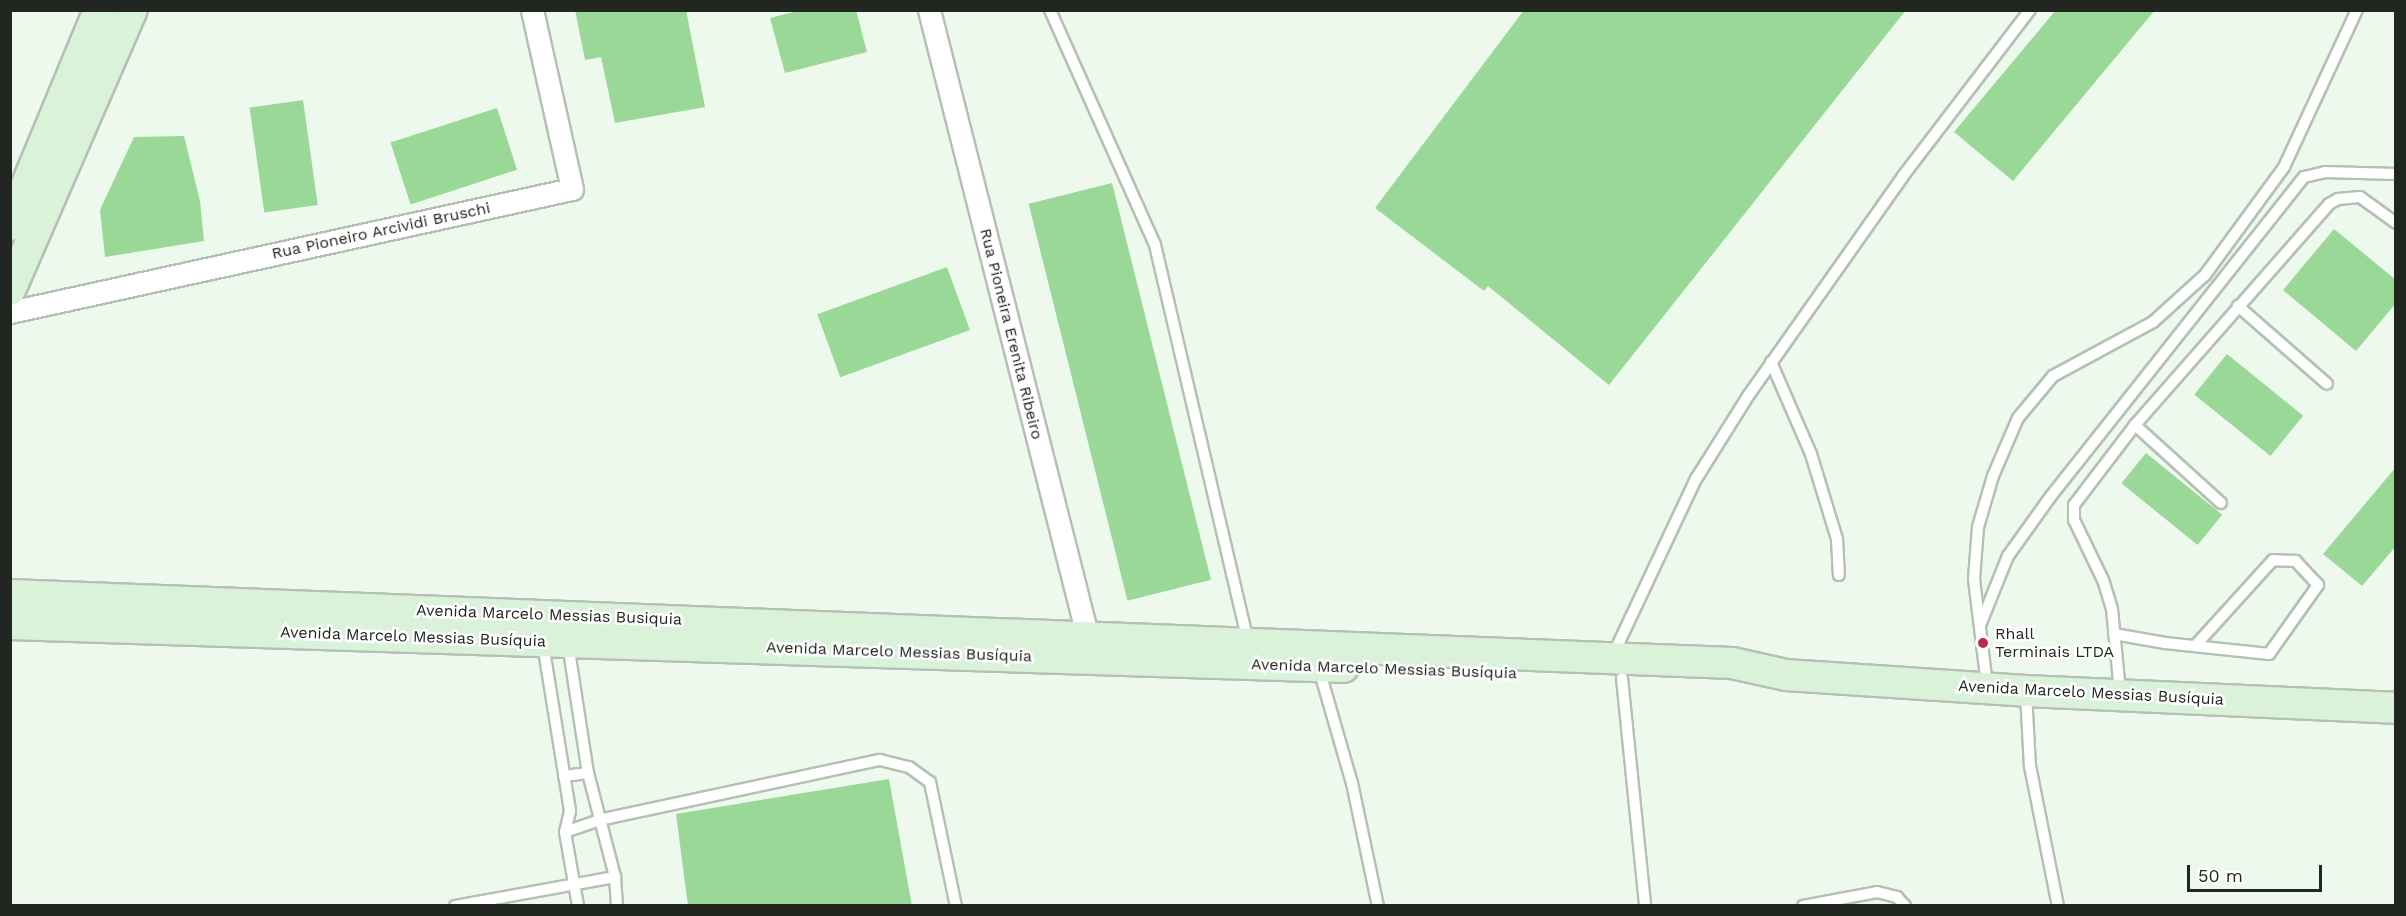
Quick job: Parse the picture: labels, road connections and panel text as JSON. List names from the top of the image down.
{
  "streets": {
    "street": [
      "Rua Pioneiro Arcividi Bruschi",
      "Rua Pioneira Erenita Ribeiro",
      "Avenida Marcelo Messias Busiquia",
      "Avenida Marcelo Messias Busíquia"
    ]
  },
  "crossings": [
    ["Rua Pioneira Erenita Ribeiro", "Avenida Marcelo Messias Busiquia"],
    ["Rua Pioneira Erenita Ribeiro", "Avenida Marcelo Messias Busíquia"],
    ["Avenida Marcelo Messias Busiquia", "Avenida Marcelo Messias Busíquia"]
  ],
  "places": ["Rhall Terminais LTDA"],
  "scale_bar": "50 m"
}
